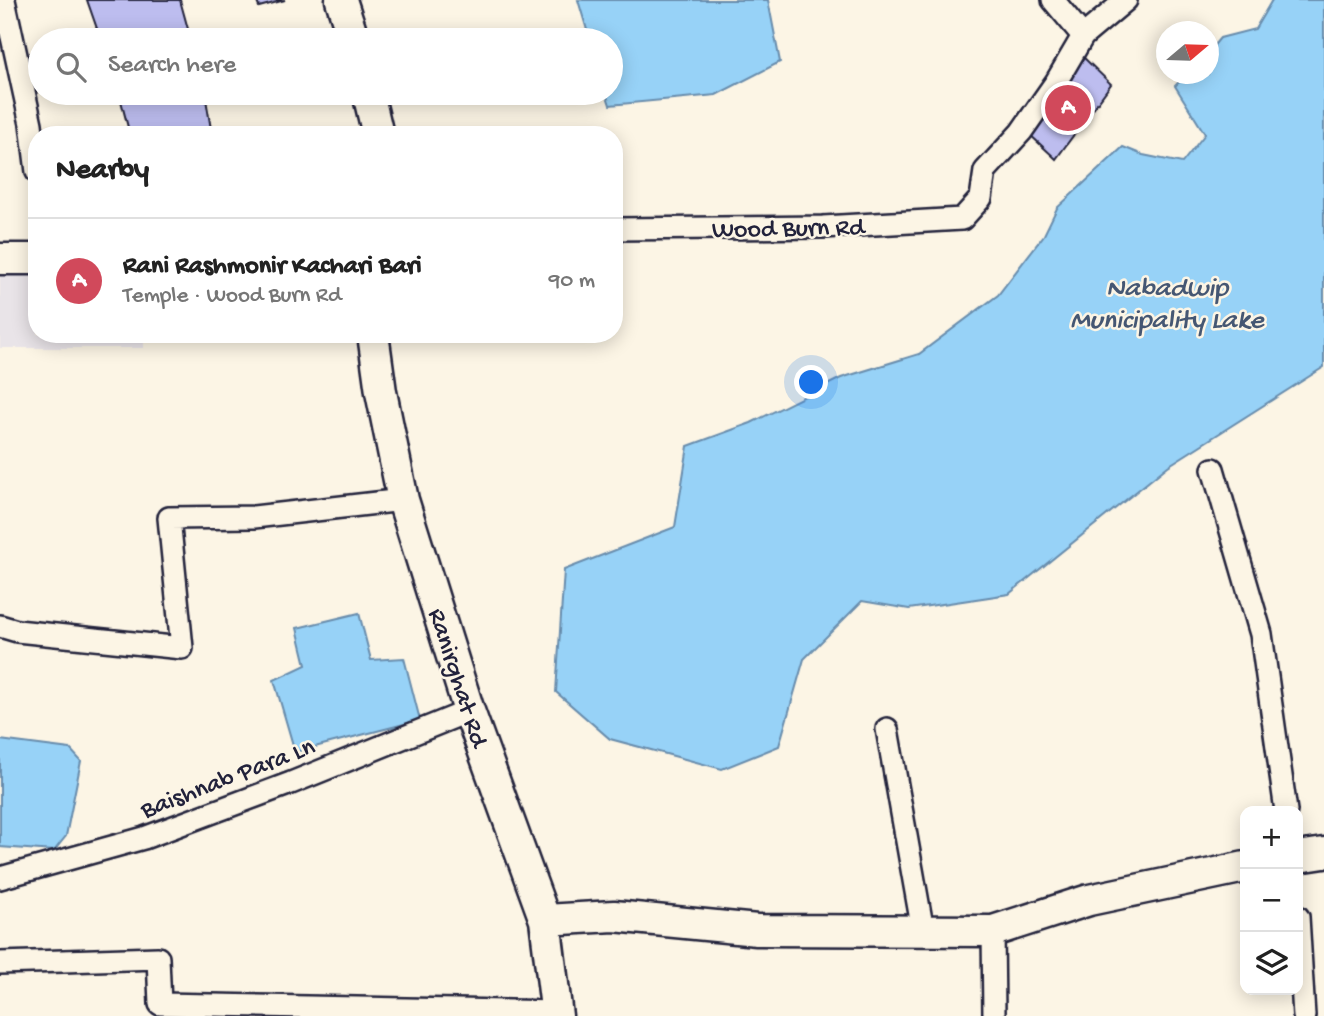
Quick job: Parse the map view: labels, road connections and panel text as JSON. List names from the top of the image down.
{
  "streets": {
    "street": ["Wood Burn Rd", "Ranirghat Rd", "Baishnab Para Ln"]
  },
  "crossings": [
    ["Ranirghat Rd", "Baishnab Para Ln"]
  ],
  "water": ["Nabadwip Municipality Lake"],
  "north": "right",
  "page": {
    "search": "Search here",
    "pins": "A",
    "heading": "Nearby",
    "list": [
      {
        "mark": "A",
        "name": "Rani Rashmonir Kachari Bari",
        "note": "Temple · Wood Burn Rd",
        "value": "90 m"
      }
    ],
    "map_buttons": ["+", "−"]
  }
}
